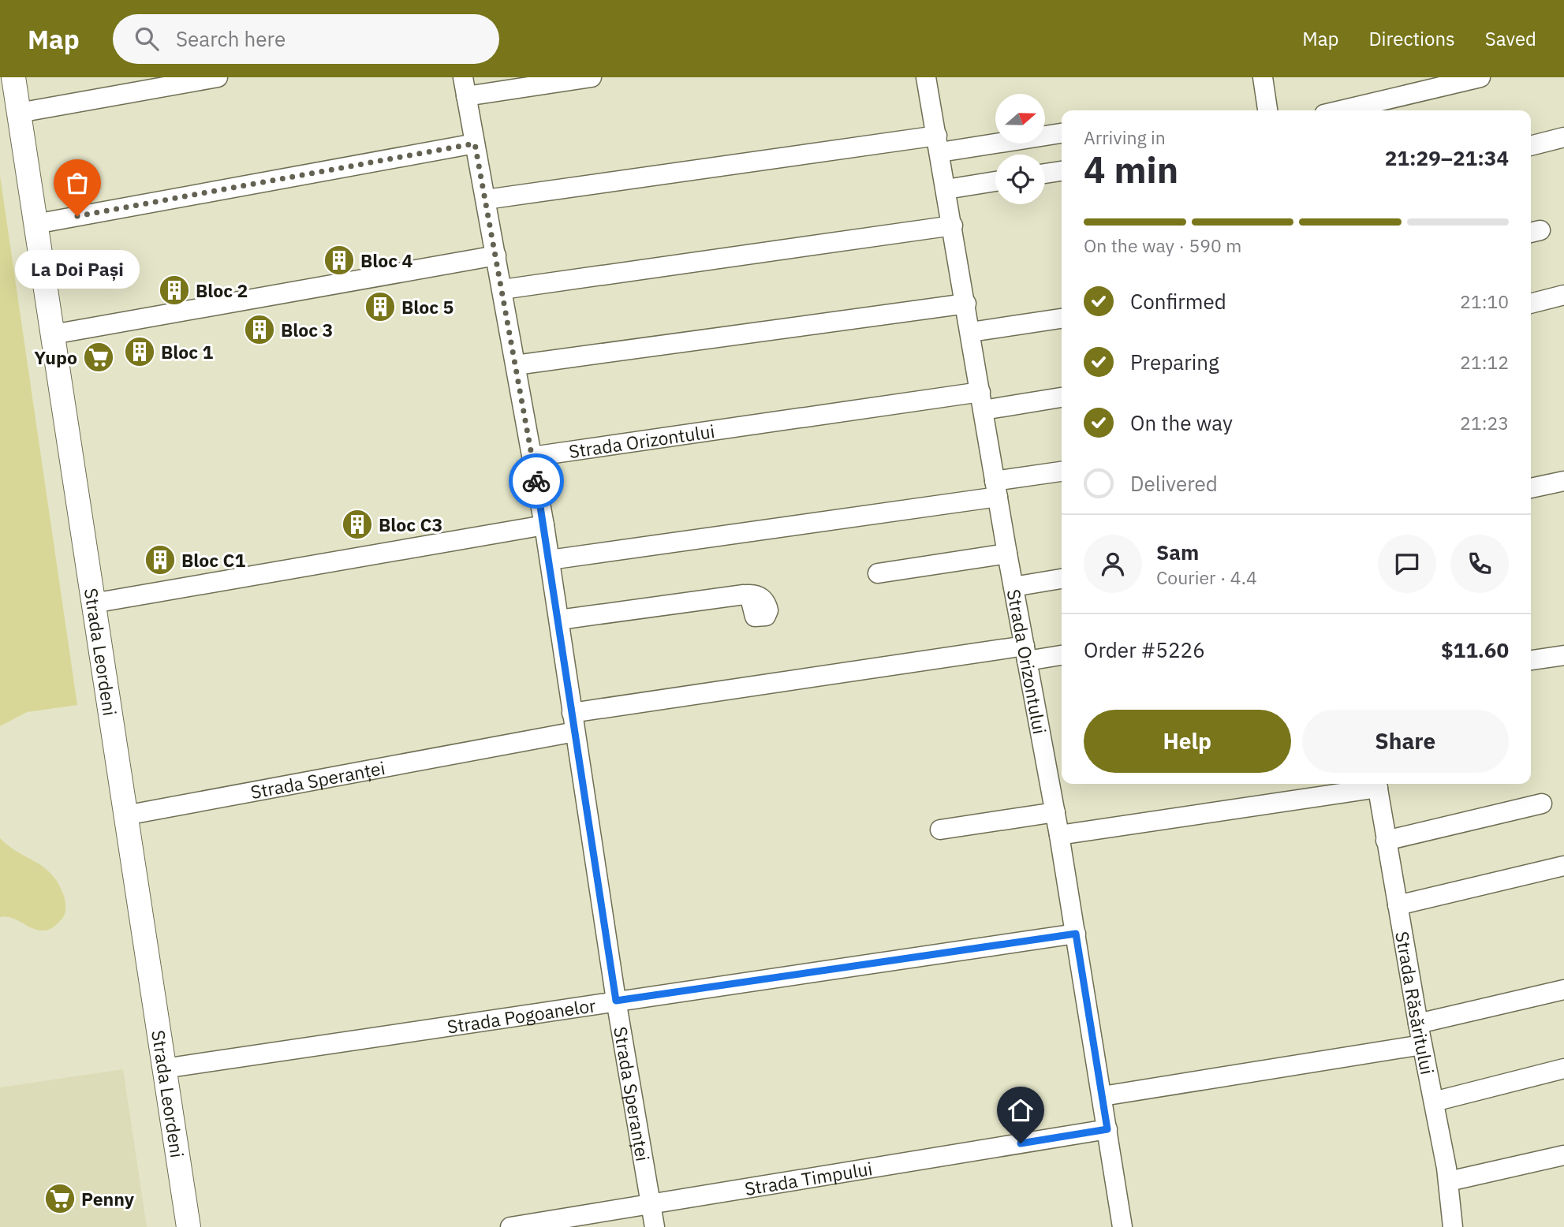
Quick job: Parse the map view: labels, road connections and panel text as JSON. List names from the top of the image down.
{
  "streets": {
    "main road": ["Strada Leordeni"],
    "street": [
      "Strada Orizontului",
      "Strada Speranței",
      "Strada Răsăritului",
      "Strada Pogoanelor",
      "Strada Timpului"
    ]
  },
  "crossings": [
    ["Strada Orizontului", "Strada Speranței"],
    ["Strada Orizontului", "Strada Pogoanelor"],
    ["Strada Leordeni", "Strada Speranței"],
    ["Strada Leordeni", "Strada Pogoanelor"],
    ["Strada Speranței", "Strada Pogoanelor"],
    ["Strada Speranței", "Strada Timpului"]
  ],
  "places": {
    "other": ["La Doi Pași"],
    "building": [
      "Bloc 4",
      "Bloc 2",
      "Bloc 5",
      "Bloc 3",
      "Bloc 1",
      "Bloc C3",
      "Bloc C1"
    ],
    "supermarket": ["Yupo", "Penny"]
  },
  "north": "right",
  "page": {
    "header": "Map",
    "search": "Search here",
    "nav": ["Map", "Directions", "Saved"],
    "heading": ["4 min", "Arriving in", "21:29–21:34"],
    "panel": [
      "Sam",
      "Courier · 4.4",
      "Order #5226",
      "$11.60"
    ],
    "bar": "On the way · 590 m",
    "bubble": "La Doi Pași",
    "list": [
      ["Confirmed", "21:10"],
      ["Preparing", "21:12"],
      ["On the way", "21:23"],
      "Delivered"
    ],
    "buttons": ["Help", "Share"]
  }
}
